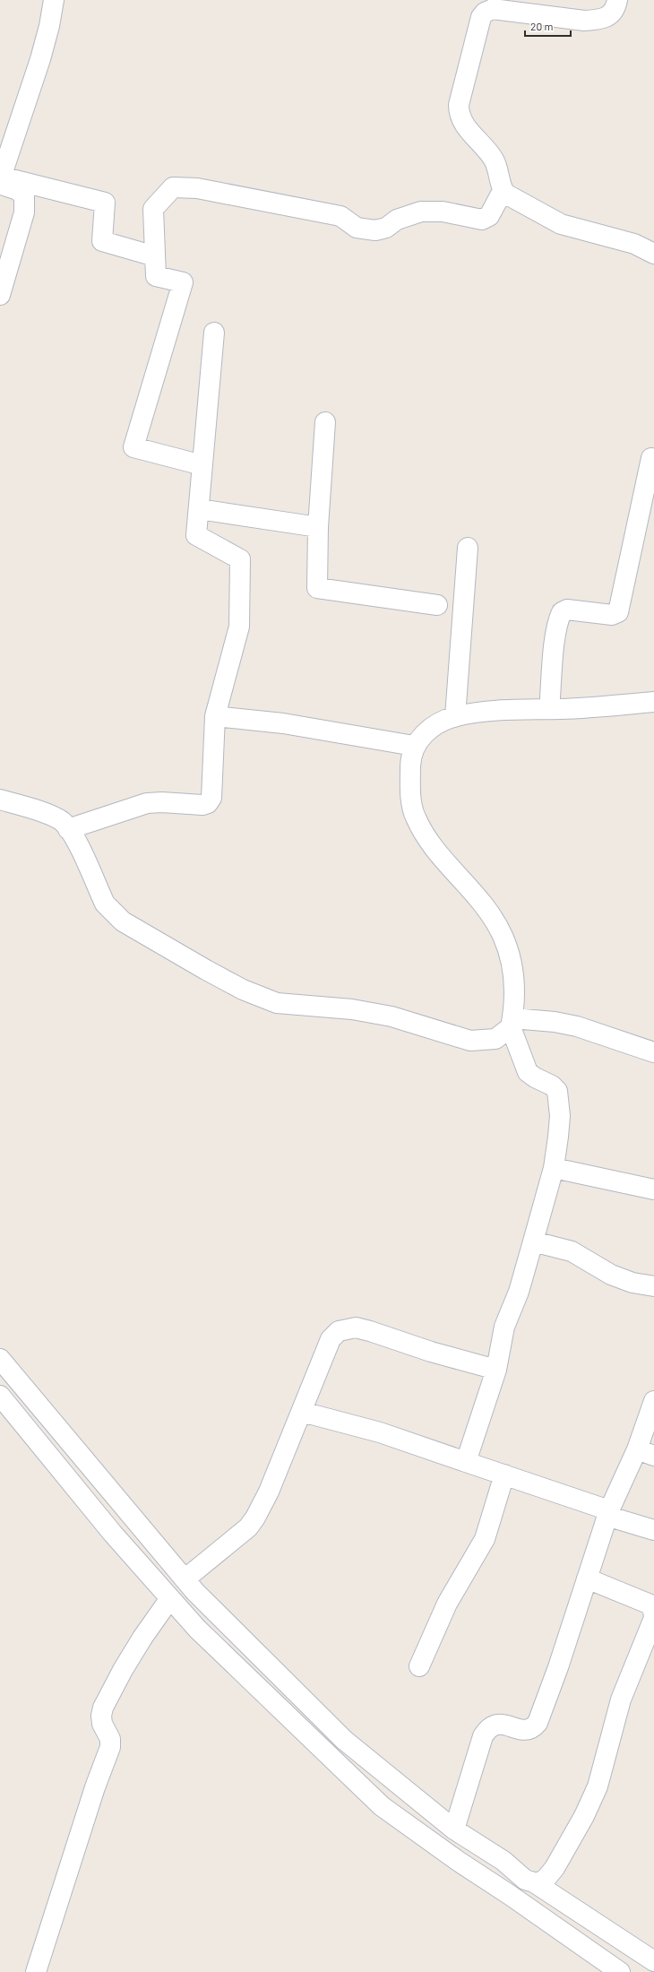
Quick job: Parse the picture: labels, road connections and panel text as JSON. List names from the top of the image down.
{
  "scale_bar": "20 m"
}
